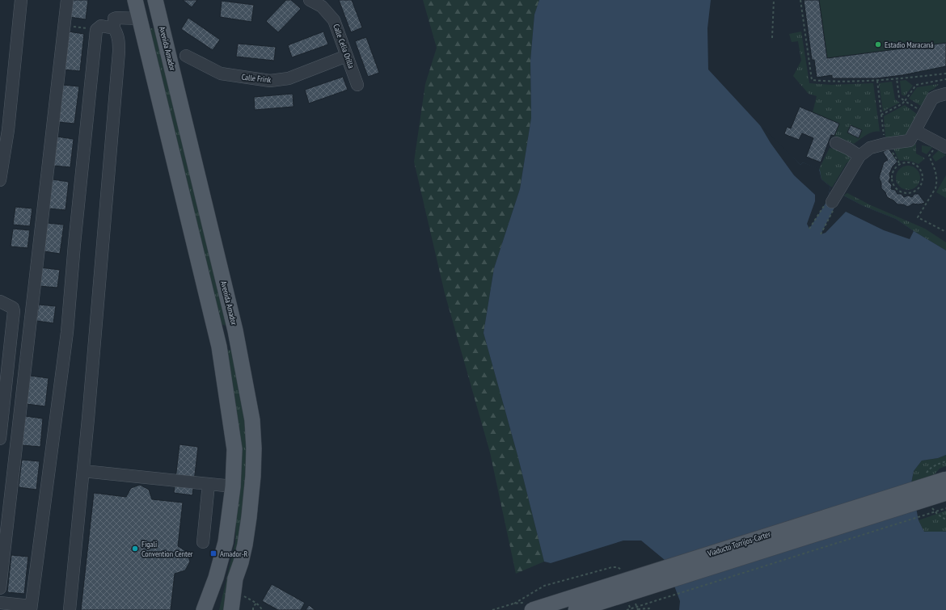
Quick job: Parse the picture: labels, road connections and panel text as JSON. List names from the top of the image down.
{
  "streets": {
    "main road": ["Avenida Amador", "Viaducto Torrijos-Carter"],
    "street": ["Calle Celia Orilla", "Calle Frink"]
  },
  "crossings": [
    ["Calle Celia Orilla", "Calle Frink"]
  ],
  "places": {
    "other": ["Estadio Maracaná", "Figali Convention Center"],
    "transit": ["Amador-R"]
  }
}
